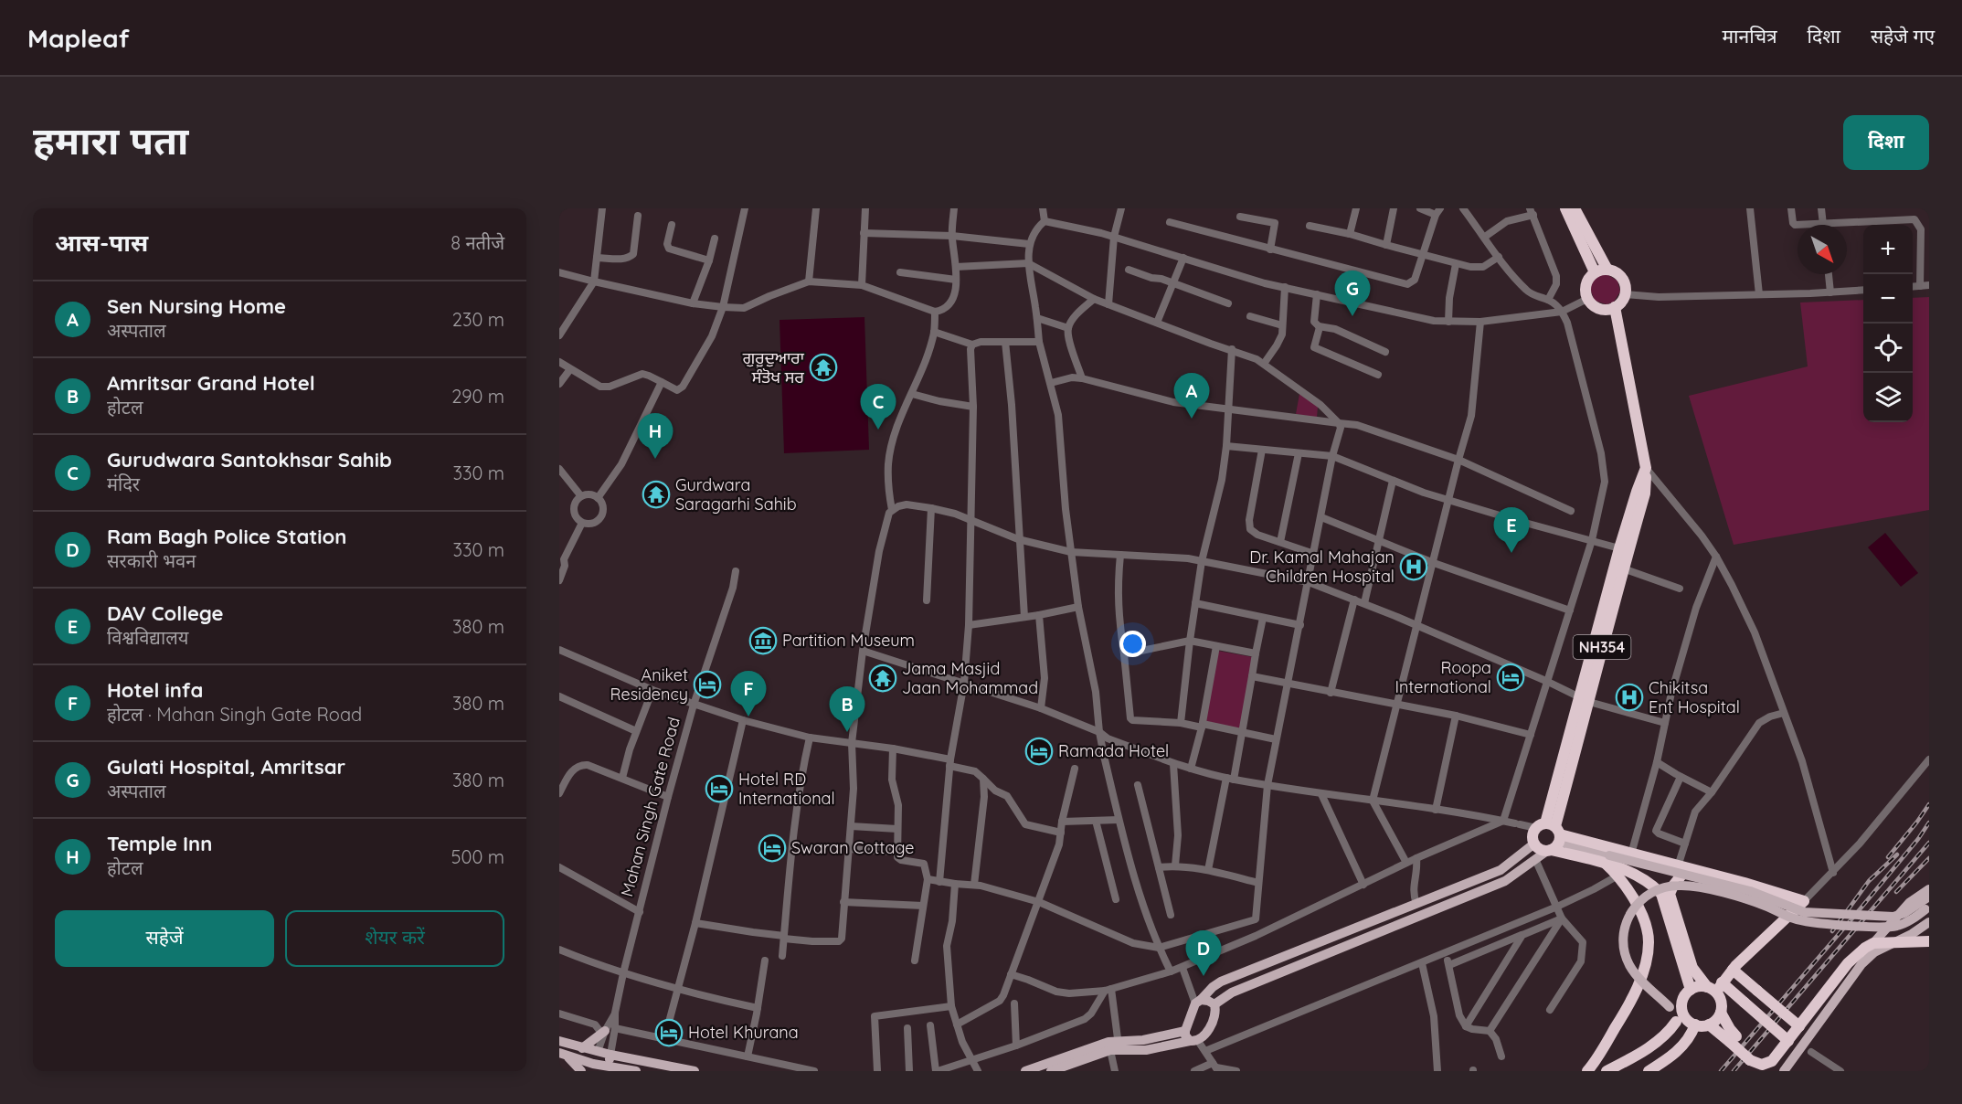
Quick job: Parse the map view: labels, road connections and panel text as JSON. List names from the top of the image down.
{
  "streets": {
    "highway": ["NH354"],
    "street": ["Mahan Singh Gate Road"]
  },
  "places": {
    "temple": ["ਗੁਰੂਦੁਆਰਾ ਸੰਤੋਖ ਸਰ", "Gurdwara Saragarhi Sahib", "Jama Masjid Jaan Mohammad"],
    "hospital": ["Dr. Kamal Mahajan Children Hospital", "Chikitsa Ent Hospital"],
    "museum": ["Partition Museum"],
    "hotel": [
      "Roopa International",
      "Aniket Residency",
      "Ramada Hotel",
      "Hotel RD International",
      "Swaran Cottage",
      "Hotel Khurana"
    ]
  },
  "north": "bottom right",
  "page": {
    "header": "Mapleaf",
    "nav": ["मानचित्र", "दिशा", "सहेजे गए"],
    "buttons": [
      "दिशा",
      ["सहेजें", "शेयर करें"]
    ],
    "title": "हमारा पता",
    "heading": ["आस-पास", "8 नतीजे"],
    "map_buttons": ["+", "−"],
    "pins": [
      "G",
      "A",
      "C",
      "H",
      "E",
      "F",
      "B",
      "D"
    ],
    "list": [
      {
        "mark": "A",
        "name": "Sen Nursing Home",
        "note": "अस्पताल",
        "value": "230 m"
      },
      {
        "mark": "B",
        "name": "Amritsar Grand Hotel",
        "note": "होटल",
        "value": "290 m"
      },
      {
        "mark": "C",
        "name": "Gurudwara Santokhsar Sahib",
        "note": "मंदिर",
        "value": "330 m"
      },
      {
        "mark": "D",
        "name": "Ram Bagh Police Station",
        "note": "सरकारी भवन",
        "value": "330 m"
      },
      {
        "mark": "E",
        "name": "DAV College",
        "note": "विश्वविद्यालय",
        "value": "380 m"
      },
      {
        "mark": "F",
        "name": "Hotel infa",
        "note": "होटल · Mahan Singh Gate Road",
        "value": "380 m"
      },
      {
        "mark": "G",
        "name": "Gulati Hospital, Amritsar",
        "note": "अस्पताल",
        "value": "380 m"
      },
      {
        "mark": "H",
        "name": "Temple Inn",
        "note": "होटल",
        "value": "500 m"
      }
    ]
  }
}
